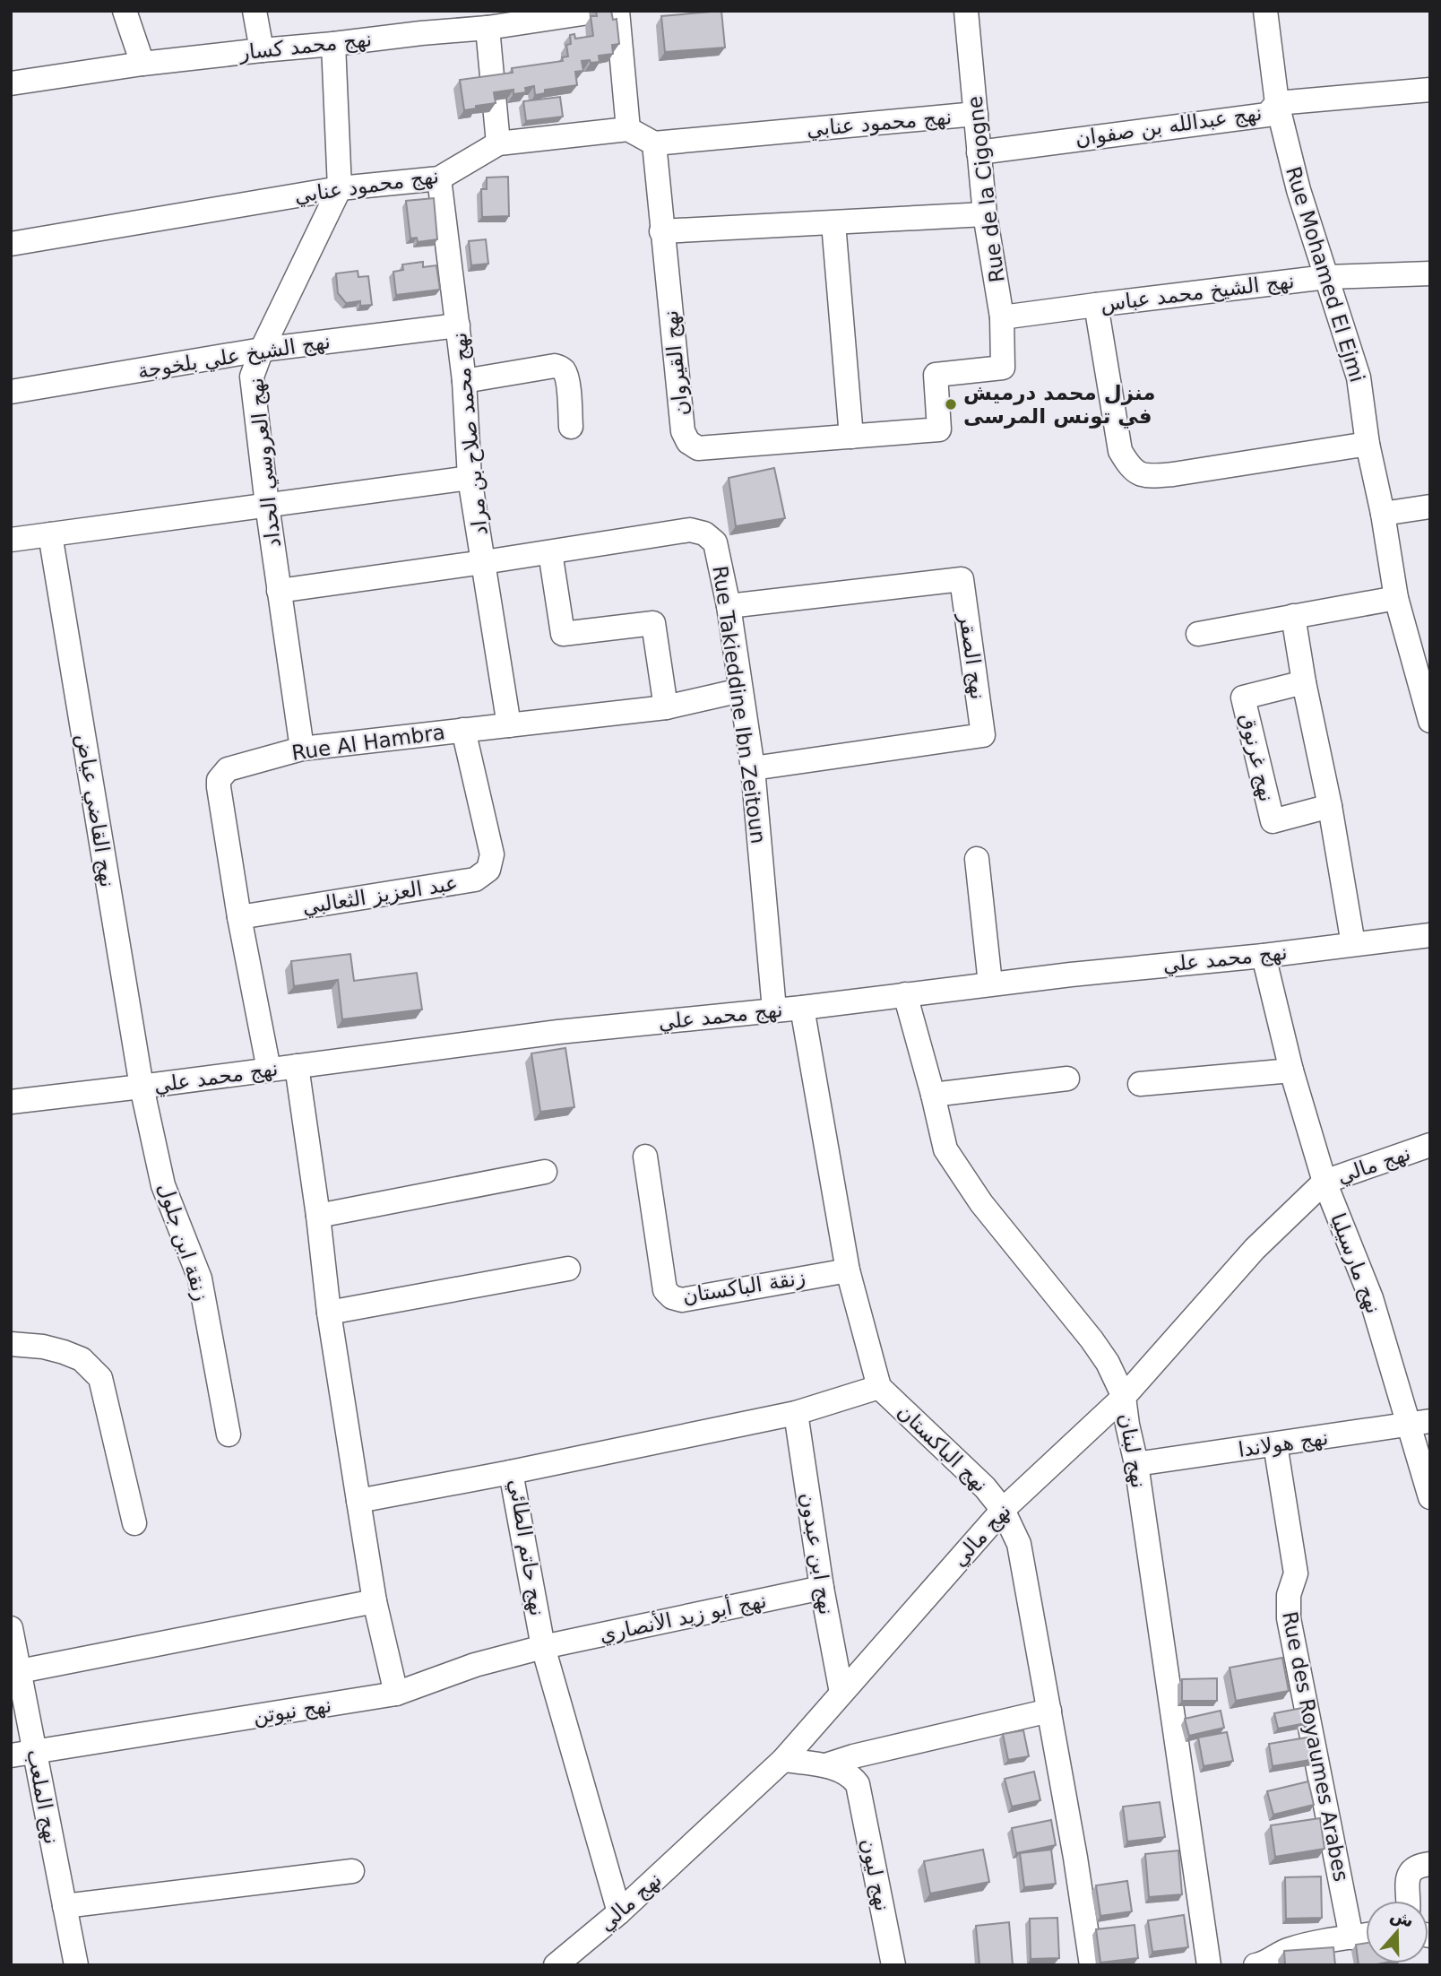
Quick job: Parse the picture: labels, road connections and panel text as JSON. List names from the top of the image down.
{
  "streets": {
    "street": [
      "نهج محمد كسار",
      "نهج محمود عنابي",
      "نهج عبدالله بن صفوان",
      "Rue de la Cigogne",
      "Rue Mohamed El Ejmi",
      "نهج الشيخ محمد عباس",
      "نهج الشيخ علي بلخوجة",
      "نهج القيروان",
      "نهج محمد صلاح بن مراد",
      "نهج العروسي الحداد",
      "نهج الصقر",
      "Rue Takieddine Ibn Zeitoun",
      "Rue Al Hambra",
      "نهج غرنوق",
      "نهج القاضي عياض",
      "عبد العزيز الثعالبي",
      "نهج محمد علي",
      "نهج مالي",
      "زنقة ابن جلول",
      "نهج مارسيليا",
      "زنقة الباكستان",
      "نهج هولاندا",
      "نهج الباكستان",
      "نهج لبنان",
      "نهج حاتم الطائي",
      "نهج ابن عبدون",
      "نهج أبو زيد الأنصاري",
      "نهج نيوتن",
      "Rue des Royaumes Arabes",
      "نهج الملعب",
      "نهج ليون"
    ]
  },
  "crossings": [
    ["نهج محمد كسار", "نهج العروسي الحداد"],
    ["نهج محمود عنابي", "Rue de la Cigogne"],
    ["نهج محمود عنابي", "نهج القيروان"],
    ["نهج محمود عنابي", "نهج محمد صلاح بن مراد"],
    ["نهج محمود عنابي", "نهج العروسي الحداد"],
    ["نهج عبدالله بن صفوان", "Rue de la Cigogne"],
    ["نهج عبدالله بن صفوان", "Rue Mohamed El Ejmi"],
    ["Rue de la Cigogne", "نهج الشيخ محمد عباس"],
    ["Rue de la Cigogne", "نهج القيروان"],
    ["Rue Mohamed El Ejmi", "نهج الشيخ محمد عباس"],
    ["نهج الشيخ علي بلخوجة", "نهج محمد صلاح بن مراد"],
    ["نهج الشيخ علي بلخوجة", "نهج العروسي الحداد"],
    ["نهج محمد صلاح بن مراد", "Rue Takieddine Ibn Zeitoun"],
    ["نهج محمد صلاح بن مراد", "Rue Al Hambra"],
    ["نهج العروسي الحداد", "Rue Takieddine Ibn Zeitoun"],
    ["نهج العروسي الحداد", "Rue Al Hambra"],
    ["نهج الصقر", "Rue Takieddine Ibn Zeitoun"],
    ["Rue Takieddine Ibn Zeitoun", "Rue Al Hambra"],
    ["Rue Takieddine Ibn Zeitoun", "نهج محمد علي"],
    ["Rue Al Hambra", "عبد العزيز الثعالبي"],
    ["Rue Al Hambra", "نهج محمد علي"],
    ["نهج القاضي عياض", "نهج محمد علي"],
    ["نهج القاضي عياض", "زنقة ابن جلول"],
    ["نهج محمد علي", "زنقة ابن جلول"],
    ["نهج محمد علي", "نهج مارسيليا"],
    ["نهج محمد علي", "نهج الباكستان"],
    ["نهج محمد علي", "نهج لبنان"],
    ["نهج مالي", "نهج مارسيليا"],
    ["نهج مالي", "نهج الباكستان"],
    ["نهج مالي", "نهج لبنان"],
    ["نهج مالي", "نهج حاتم الطائي"],
    ["نهج مالي", "نهج ابن عبدون"],
    ["نهج مارسيليا", "نهج هولاندا"],
    ["زنقة الباكستان", "نهج الباكستان"],
    ["نهج هولاندا", "نهج لبنان"],
    ["نهج هولاندا", "Rue des Royaumes Arabes"],
    ["نهج الباكستان", "نهج حاتم الطائي"],
    ["نهج حاتم الطائي", "نهج ابن عبدون"],
    ["نهج حاتم الطائي", "نهج أبو زيد الأنصاري"],
    ["نهج حاتم الطائي", "نهج نيوتن"],
    ["نهج ابن عبدون", "نهج أبو زيد الأنصاري"],
    ["نهج أبو زيد الأنصاري", "نهج نيوتن"],
    ["نهج نيوتن", "نهج الملعب"]
  ],
  "places": ["منزل محمد درميش في تونس المرسى"],
  "north": "top"
}
